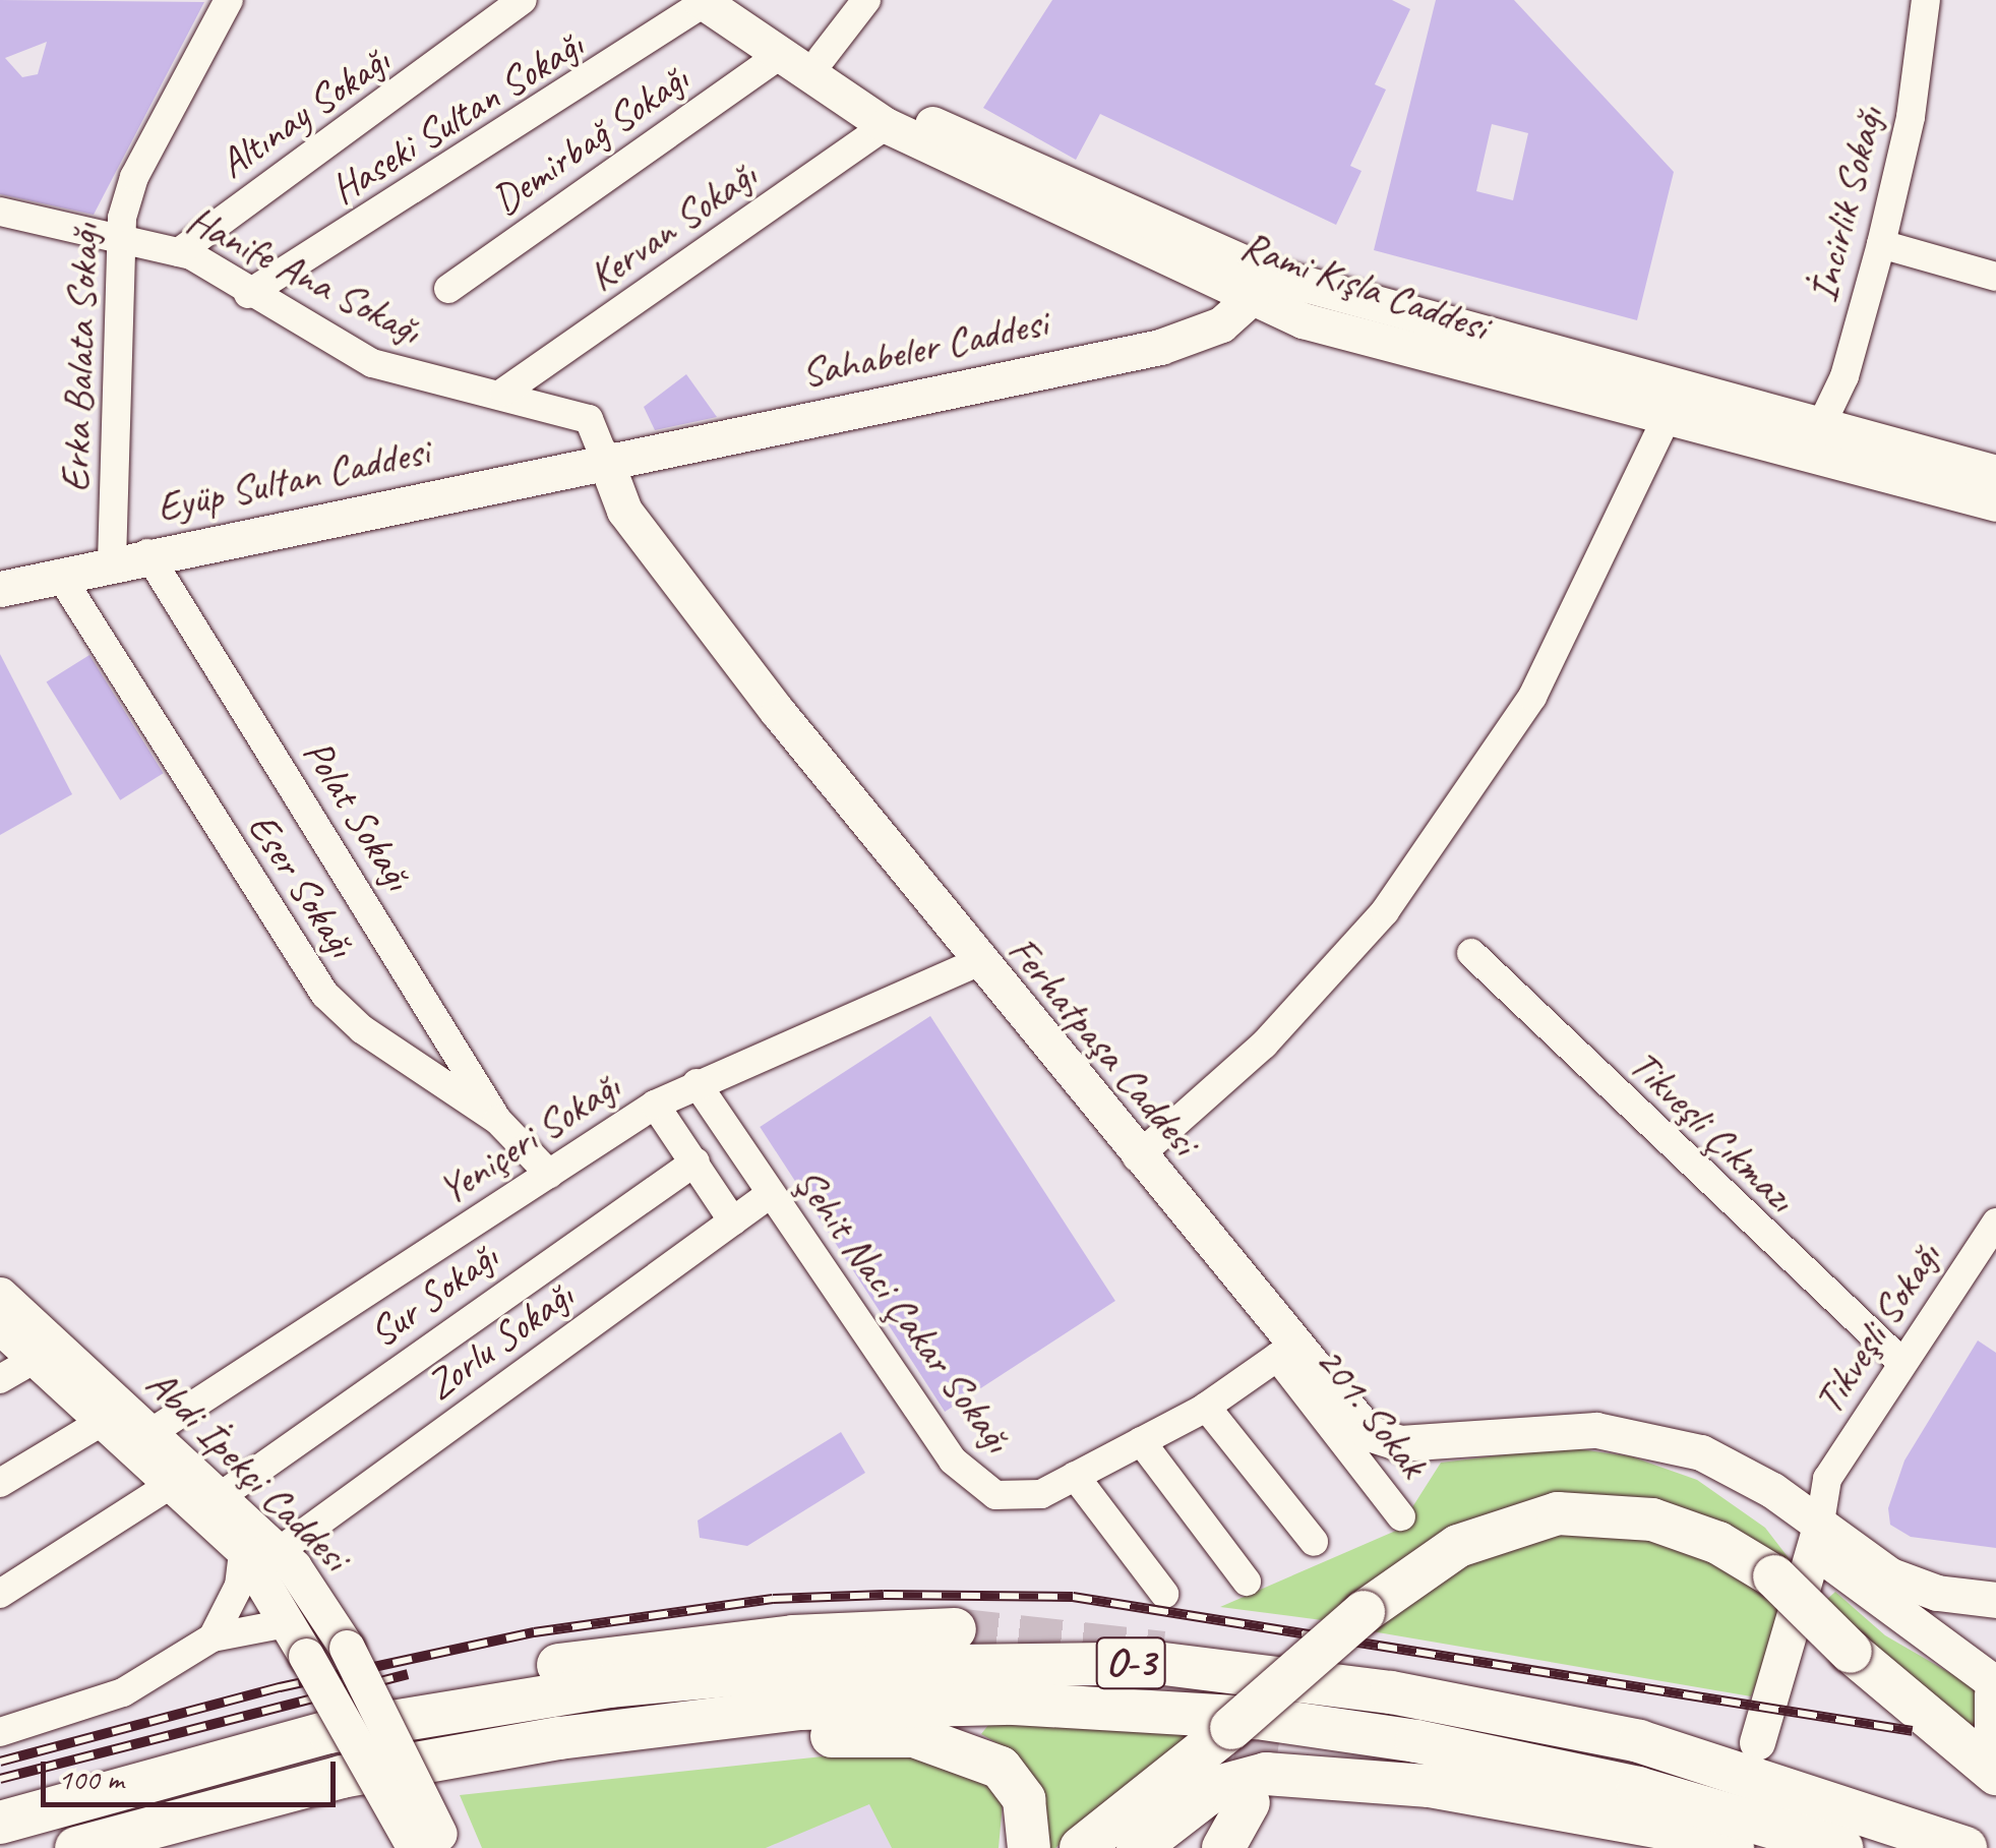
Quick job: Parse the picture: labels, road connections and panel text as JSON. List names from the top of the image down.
{
  "streets": {
    "highway": ["O-3"],
    "main road": [
      "Rami Kışla Caddesi",
      "Sahabeler Caddesi",
      "Eyüp Sultan Caddesi",
      "Ferhatpaşa Caddesi",
      "Abdi İpekçi Caddesi"
    ],
    "street": [
      "Altınay Sokağı",
      "Haseki Sultan Sokağı",
      "Demirbağ Sokağı",
      "İncirlik Sokağı",
      "Kervan Sokağı",
      "Hanife Ana Sokağı",
      "Erka Balata Sokağı",
      "Polat Sokağı",
      "Eser Sokağı",
      "Tikveşli Çıkmazı",
      "Yeniçeri Sokağı",
      "Sur Sokağı",
      "Şehit Naci Çakar Sokağı",
      "Tikveşli Sokağı",
      "Zorlu Sokağı",
      "201. Sokak"
    ]
  },
  "crossings": [
    ["Altınay Sokağı", "Hanife Ana Sokağı"],
    ["Haseki Sultan Sokağı", "Hanife Ana Sokağı"],
    ["Haseki Sultan Sokağı", "Rami Kışla Caddesi"],
    ["Demirbağ Sokağı", "Rami Kışla Caddesi"],
    ["İncirlik Sokağı", "Rami Kışla Caddesi"],
    ["Kervan Sokağı", "Hanife Ana Sokağı"],
    ["Kervan Sokağı", "Rami Kışla Caddesi"],
    ["Hanife Ana Sokağı", "Sahabeler Caddesi"],
    ["Hanife Ana Sokağı", "Erka Balata Sokağı"],
    ["Hanife Ana Sokağı", "Eyüp Sultan Caddesi"],
    ["Hanife Ana Sokağı", "Ferhatpaşa Caddesi"],
    ["Rami Kışla Caddesi", "Sahabeler Caddesi"],
    ["Sahabeler Caddesi", "Eyüp Sultan Caddesi"],
    ["Sahabeler Caddesi", "Ferhatpaşa Caddesi"],
    ["Erka Balata Sokağı", "Eyüp Sultan Caddesi"],
    ["Eyüp Sultan Caddesi", "Polat Sokağı"],
    ["Eyüp Sultan Caddesi", "Eser Sokağı"],
    ["Eyüp Sultan Caddesi", "Ferhatpaşa Caddesi"],
    ["Polat Sokağı", "Eser Sokağı"],
    ["Eser Sokağı", "Yeniçeri Sokağı"],
    ["Ferhatpaşa Caddesi", "Yeniçeri Sokağı"],
    ["Ferhatpaşa Caddesi", "Şehit Naci Çakar Sokağı"],
    ["Ferhatpaşa Caddesi", "Tikveşli Sokağı"],
    ["Ferhatpaşa Caddesi", "201. Sokak"],
    ["Tikveşli Çıkmazı", "Tikveşli Sokağı"],
    ["Yeniçeri Sokağı", "Şehit Naci Çakar Sokağı"],
    ["Yeniçeri Sokağı", "Abdi İpekçi Caddesi"],
    ["Sur Sokağı", "Abdi İpekçi Caddesi"],
    ["Şehit Naci Çakar Sokağı", "Zorlu Sokağı"],
    ["Şehit Naci Çakar Sokağı", "201. Sokak"],
    ["Zorlu Sokağı", "Abdi İpekçi Caddesi"]
  ],
  "scale_bar": "100 m"
}
